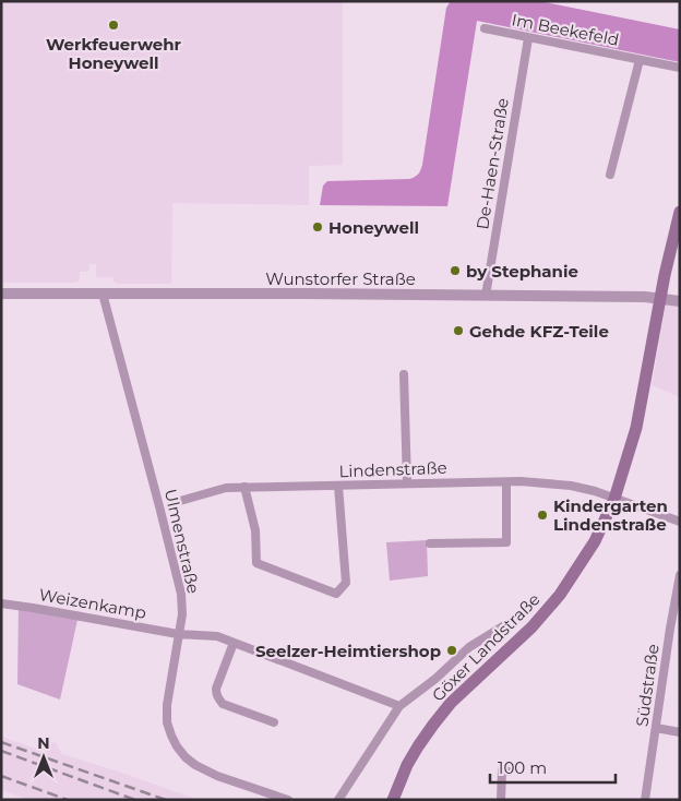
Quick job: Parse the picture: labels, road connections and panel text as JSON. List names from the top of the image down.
{
  "streets": {
    "main road": ["Göxer Landstraße"],
    "street": [
      "Im Beekefeld",
      "De-Haen-Straße",
      "Wunstorfer Straße",
      "Lindenstraße",
      "Ulmenstraße",
      "Weizenkamp",
      "Südstraße"
    ]
  },
  "crossings": [
    ["Im Beekefeld", "De-Haen-Straße"],
    ["De-Haen-Straße", "Wunstorfer Straße"],
    ["Wunstorfer Straße", "Ulmenstraße"],
    ["Wunstorfer Straße", "Göxer Landstraße"],
    ["Lindenstraße", "Göxer Landstraße"],
    ["Ulmenstraße", "Weizenkamp"]
  ],
  "places": [
    "Werkfeuerwehr Honeywell",
    "Honeywell",
    "by Stephanie",
    "Gehde KFZ-Teile",
    "Kindergarten Lindenstraße",
    "Seelzer-Heimtiershop"
  ],
  "scale_bar": "100 m",
  "north": "top"
}
